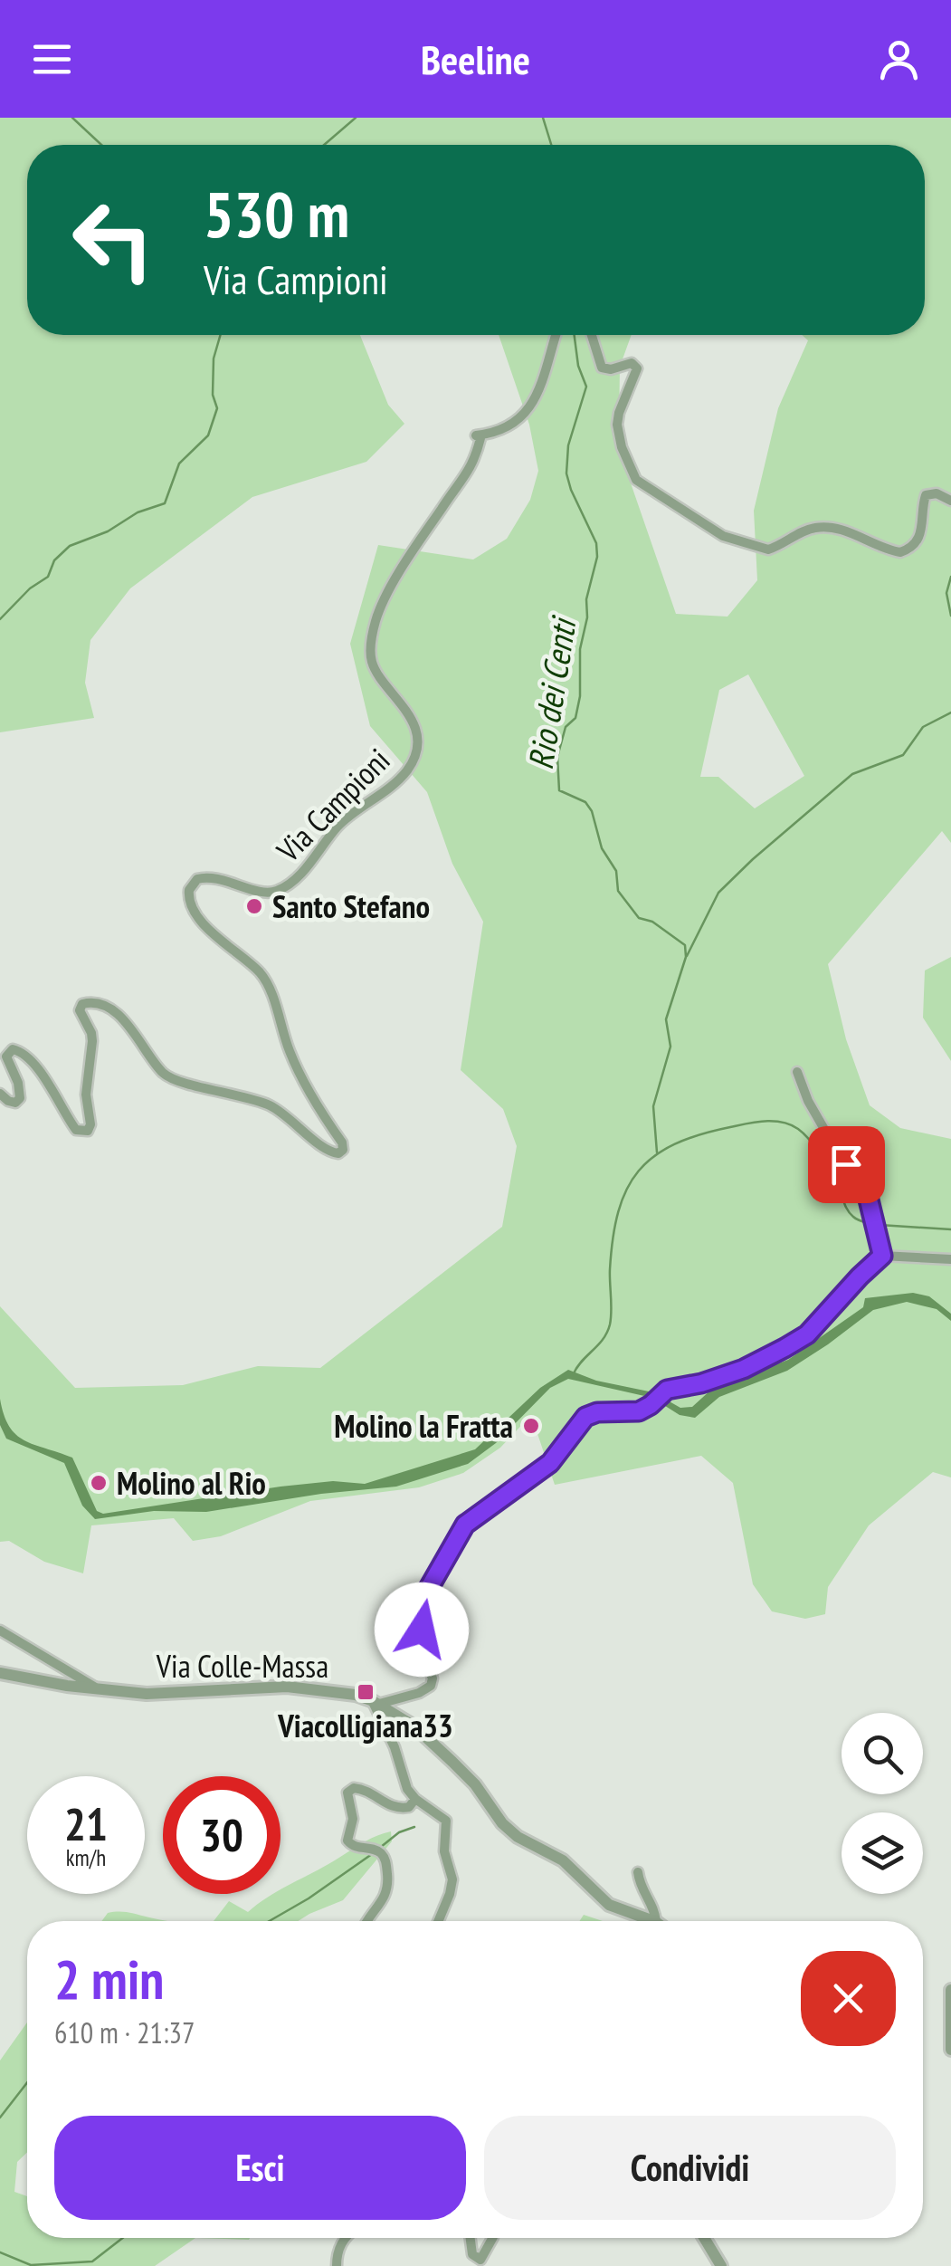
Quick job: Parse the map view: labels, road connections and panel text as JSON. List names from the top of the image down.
{
  "streets": {
    "street": ["Via Campioni", "Via Colle-Massa"]
  },
  "water": ["Rio dei Centi"],
  "places": {
    "other": ["Santo Stefano", "Molino la Fratta", "Molino al Rio"],
    "transit": ["Viacolligiana33"]
  },
  "page": {
    "header": "Beeline",
    "turn": ["530 m", "Via Campioni"],
    "speed": "21 km/h",
    "limit": "30",
    "heading": ["2 min", "610 m · 21:37"],
    "buttons": ["Esci", "Condividi"]
  }
}
